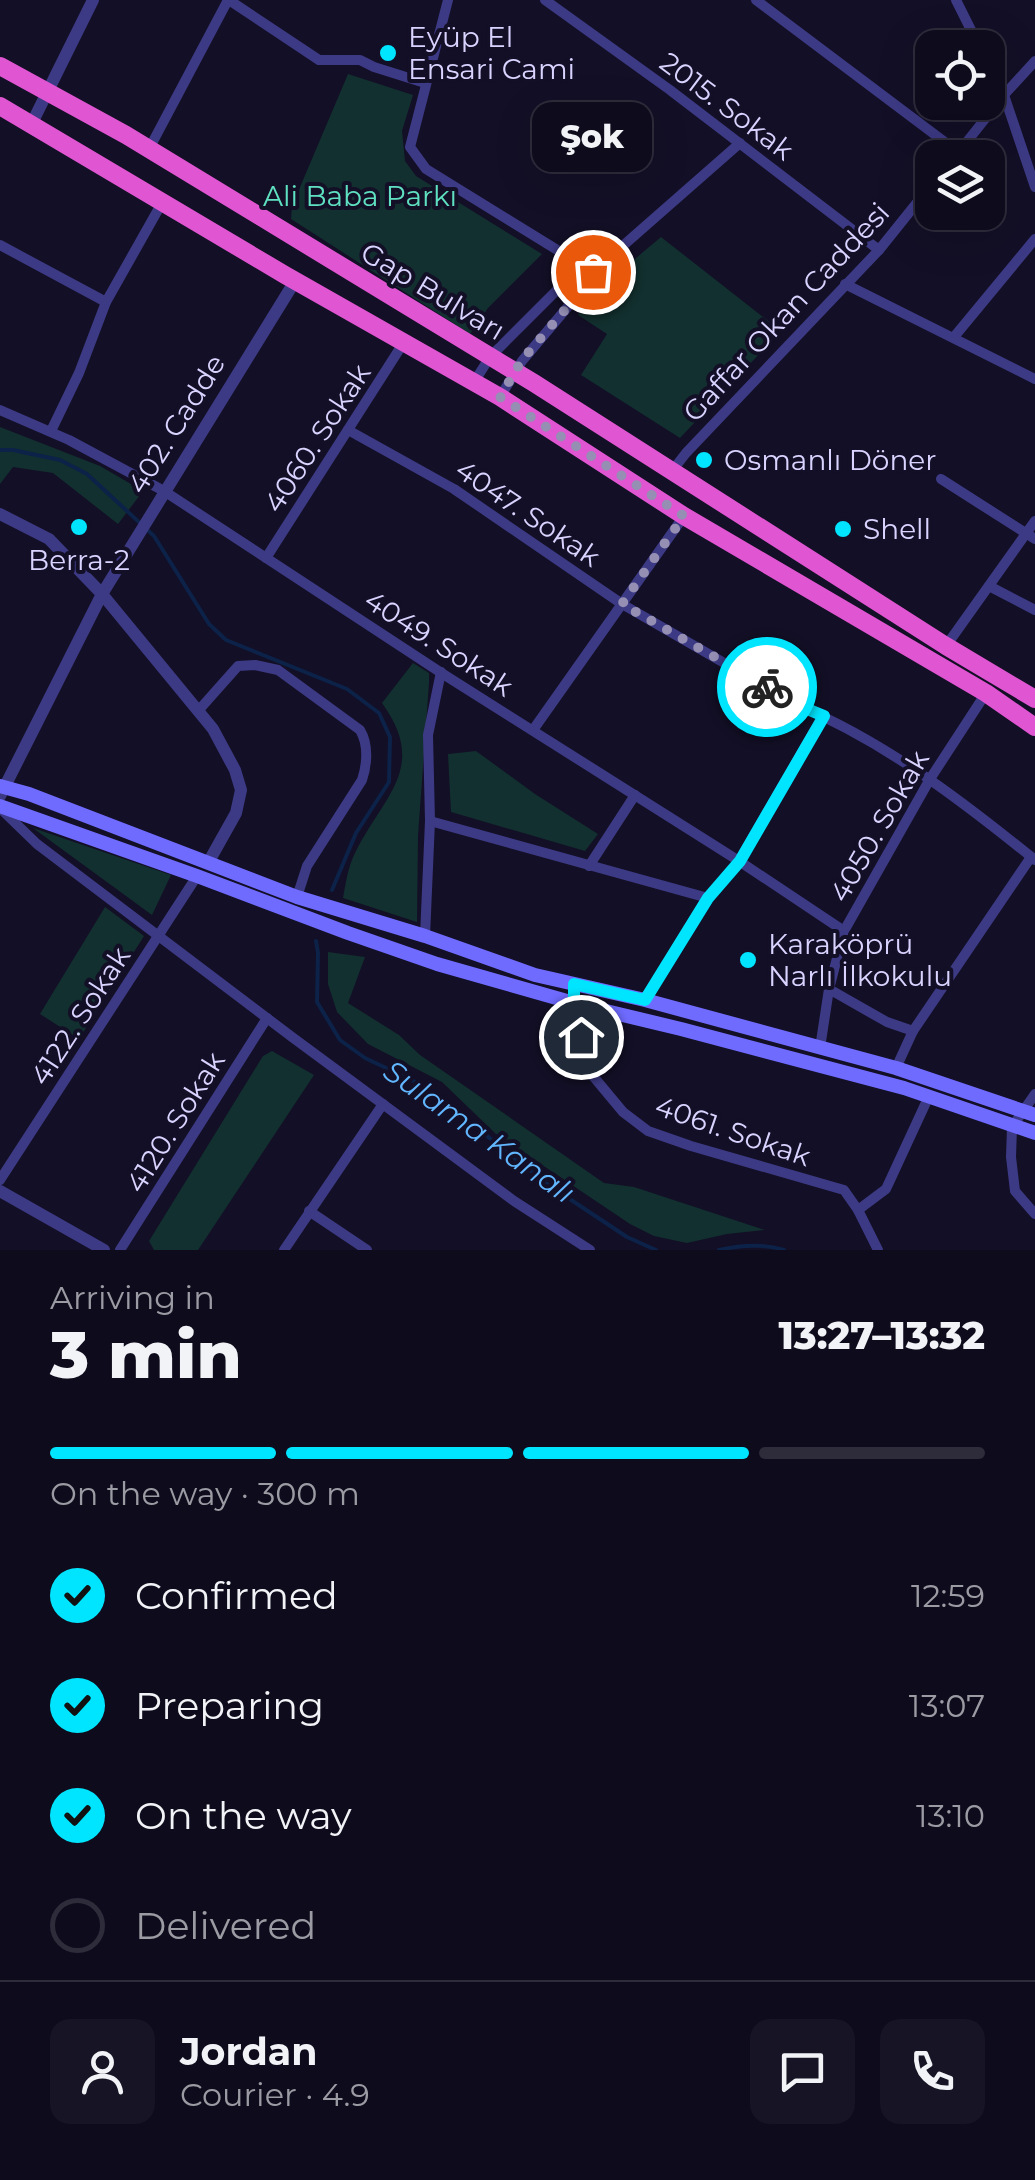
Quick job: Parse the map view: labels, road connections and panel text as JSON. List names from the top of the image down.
{
  "streets": {
    "highway": ["Gap Bulvarı"],
    "street": [
      "2015. Sokak",
      "Gaffar Okan Caddesi",
      "402. Cadde",
      "4060. Sokak",
      "4047. Sokak",
      "4049. Sokak",
      "4050. Sokak",
      "4122. Sokak",
      "4120. Sokak",
      "4061. Sokak"
    ]
  },
  "crossings": [
    ["2015. Sokak", "Gaffar Okan Caddesi"],
    ["Gap Bulvarı", "Gaffar Okan Caddesi"],
    ["Gap Bulvarı", "402. Cadde"],
    ["Gap Bulvarı", "4060. Sokak"],
    ["Gap Bulvarı", "4050. Sokak"],
    ["402. Cadde", "4049. Sokak"],
    ["4060. Sokak", "4047. Sokak"],
    ["4060. Sokak", "4049. Sokak"],
    ["4047. Sokak", "4050. Sokak"],
    ["4049. Sokak", "4050. Sokak"]
  ],
  "water": ["Sulama Kanalı"],
  "parks": ["Ali Baba Parkı"],
  "places": [
    "Eyüp El Ensari Cami",
    "Şok",
    "Osmanlı Döner",
    "Berra-2",
    "Shell",
    "Karaköprü Narlı İlkokulu"
  ],
  "page": {
    "bubble": "Şok",
    "heading": ["3 min", "Arriving in", "13:27–13:32"],
    "panel": ["Jordan", "Courier · 4.9"],
    "bar": "On the way · 300 m",
    "list": [
      ["Confirmed", "12:59"],
      ["Preparing", "13:07"],
      ["On the way", "13:10"],
      "Delivered"
    ]
  }
}
